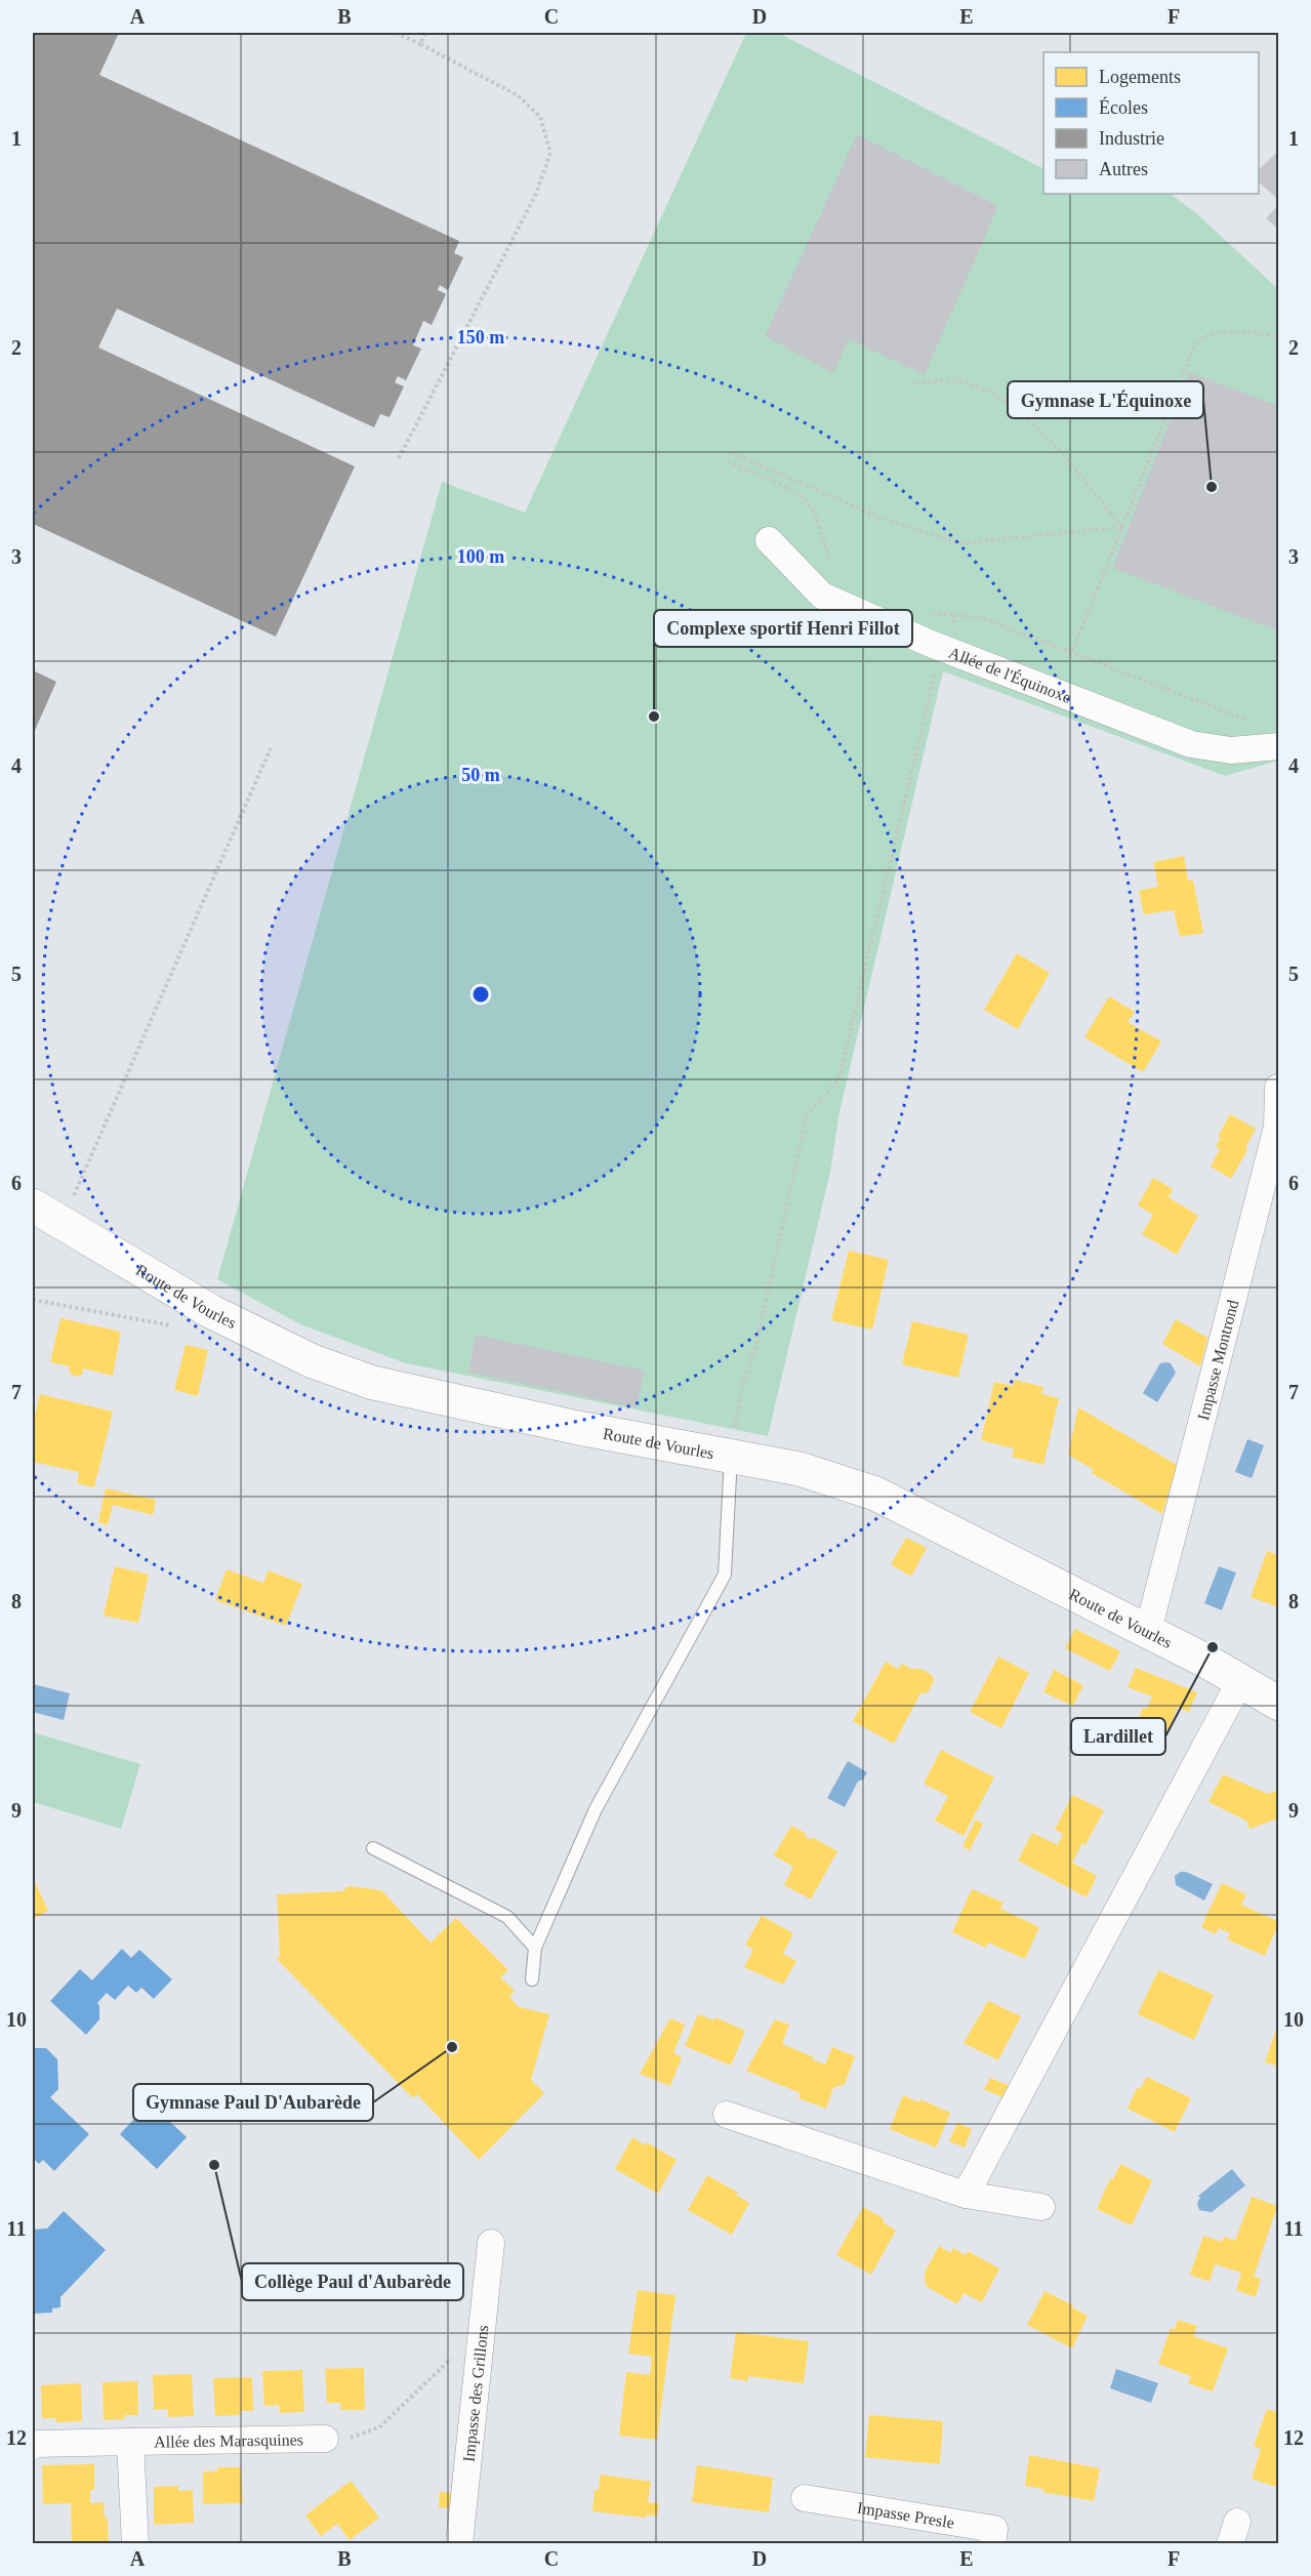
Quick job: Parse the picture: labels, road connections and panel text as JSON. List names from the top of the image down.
{
  "streets": {
    "street": [
      "Allée de l'Équinoxe",
      "Route de Vourles",
      "Impasse Montrond",
      "Impasse des Grillons",
      "Allée des Marasquines",
      "Impasse Presle"
    ]
  },
  "crossings": [
    ["Route de Vourles", "Impasse Montrond"]
  ],
  "places": [
    "Gymnase L'Équinoxe",
    "Complexe sportif Henri Fillot",
    "Lardillet",
    "Gymnase Paul D'Aubarède",
    "Collège Paul d'Aubarède"
  ],
  "legend": [
    "Logements",
    "Écoles",
    "Industrie",
    "Autres"
  ],
  "grid": {
    "columns": [
      "A",
      "B",
      "C",
      "D",
      "E",
      "F"
    ],
    "rows": [
      "1",
      "2",
      "3",
      "4",
      "5",
      "6",
      "7",
      "8",
      "9",
      "10",
      "11",
      "12"
    ]
  },
  "rings": ["150 m", "100 m", "50 m"]
}
